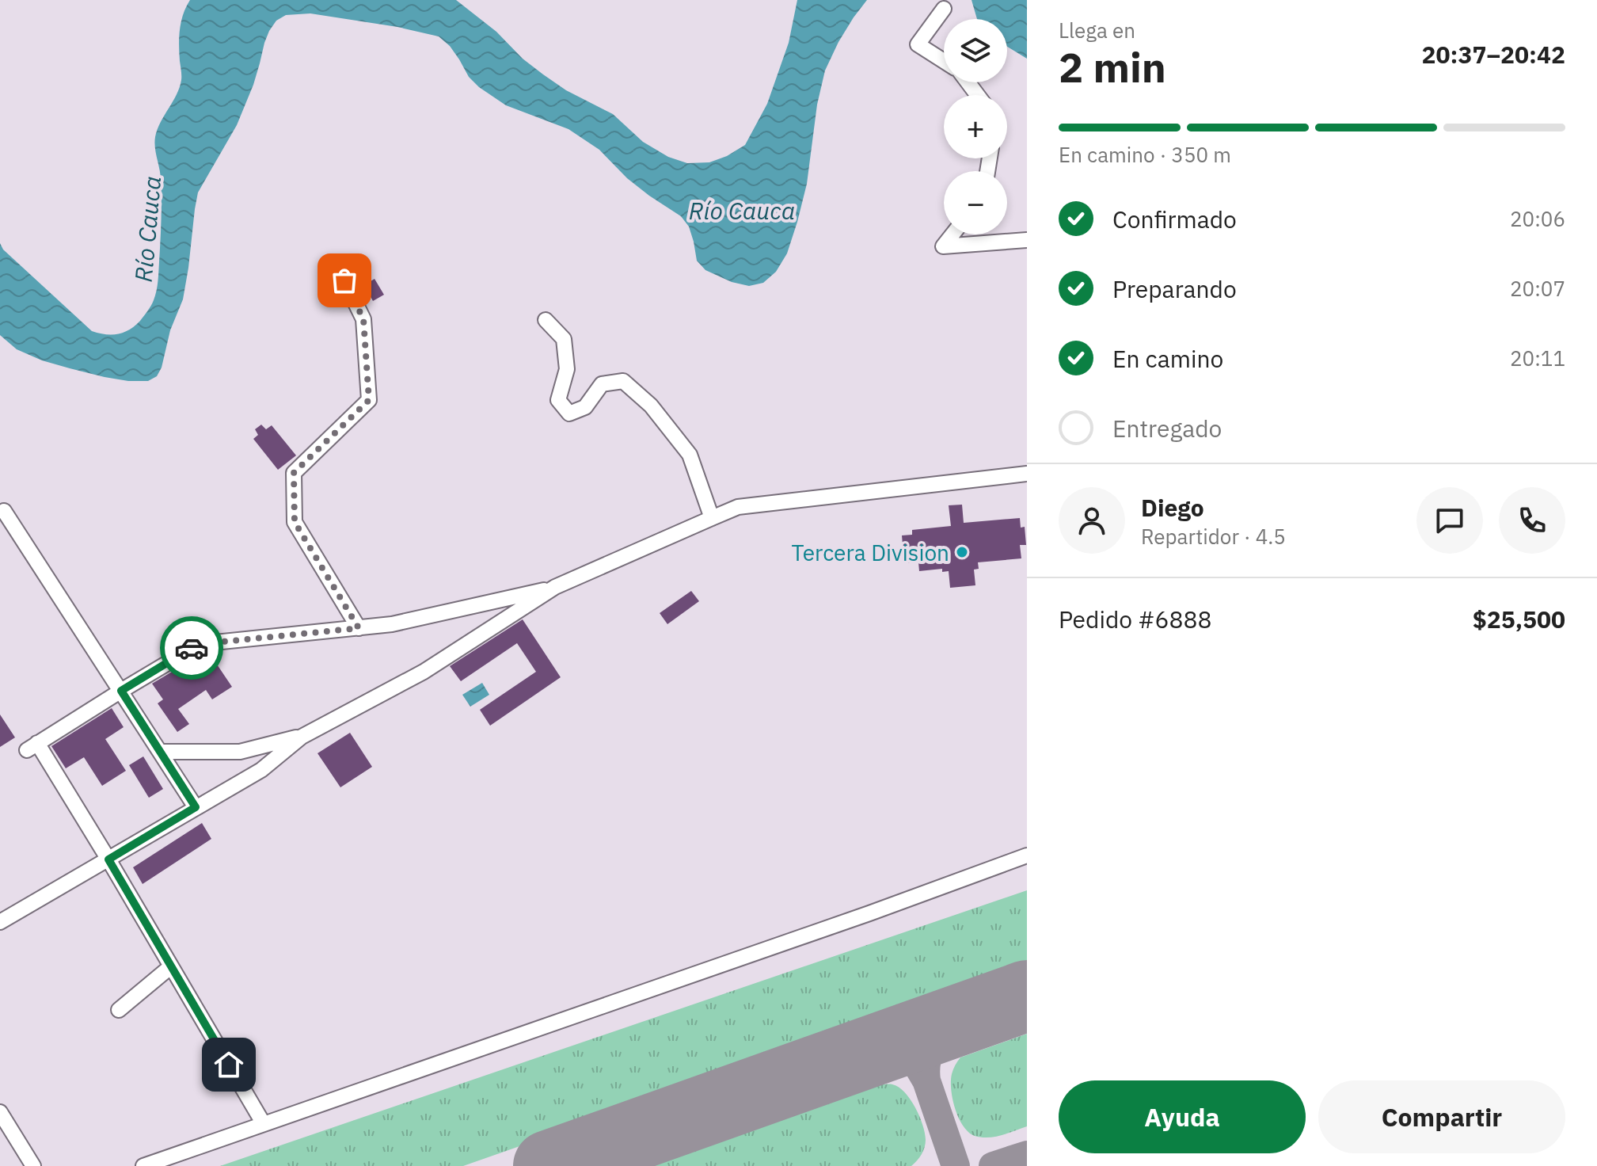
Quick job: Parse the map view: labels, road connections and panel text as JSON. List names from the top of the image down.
{
  "water": ["Río Cauca"],
  "places": ["Tercera Division"],
  "page": {
    "heading": ["2 min", "Llega en", "20:37–20:42"],
    "panel": [
      "Diego",
      "Repartidor · 4.5",
      "Pedido #6888",
      "$25,500"
    ],
    "map_buttons": ["+", "−"],
    "bar": "En camino · 350 m",
    "list": [
      ["Confirmado", "20:06"],
      ["Preparando", "20:07"],
      ["En camino", "20:11"],
      "Entregado"
    ],
    "buttons": ["Ayuda", "Compartir"]
  }
}
